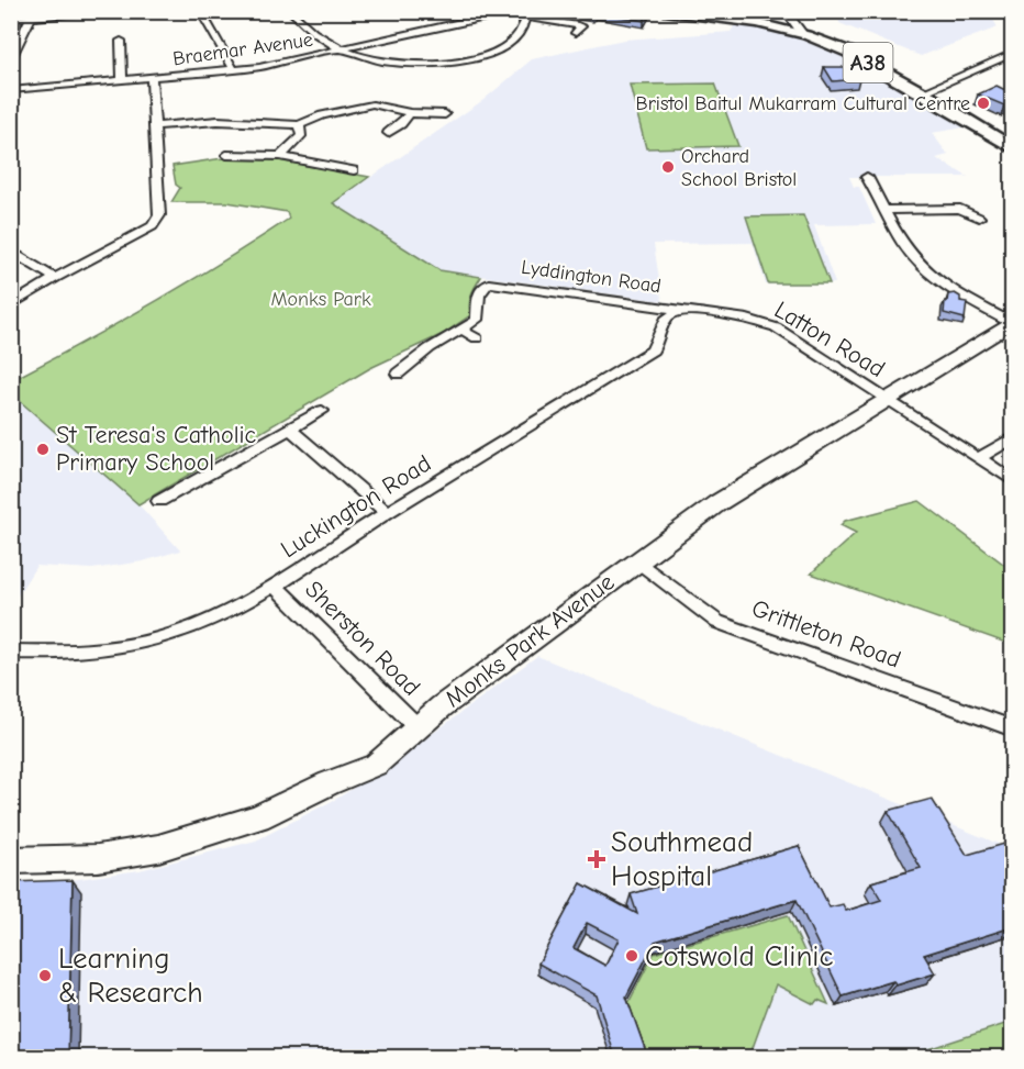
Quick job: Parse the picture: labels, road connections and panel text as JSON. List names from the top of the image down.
{
  "streets": {
    "main road": ["A38"],
    "street": [
      "Braemar Avenue",
      "Lyddington Road",
      "Latton Road",
      "Luckington Road",
      "Grittleton Road",
      "Sherston Road",
      "Monks Park Avenue"
    ]
  },
  "crossings": [
    ["Lyddington Road", "Latton Road"],
    ["Lyddington Road", "Luckington Road"],
    ["Latton Road", "Monks Park Avenue"],
    ["Luckington Road", "Sherston Road"],
    ["Grittleton Road", "Monks Park Avenue"],
    ["Sherston Road", "Monks Park Avenue"]
  ],
  "parks": ["Monks Park"],
  "places": {
    "other": [
      "Bristol Baitul Mukarram Cultural Centre",
      "Orchard School Bristol",
      "St Teresa's Catholic Primary School",
      "Cotswold Clinic",
      "Learning & Research"
    ],
    "health": ["Southmead Hospital"]
  }
}
